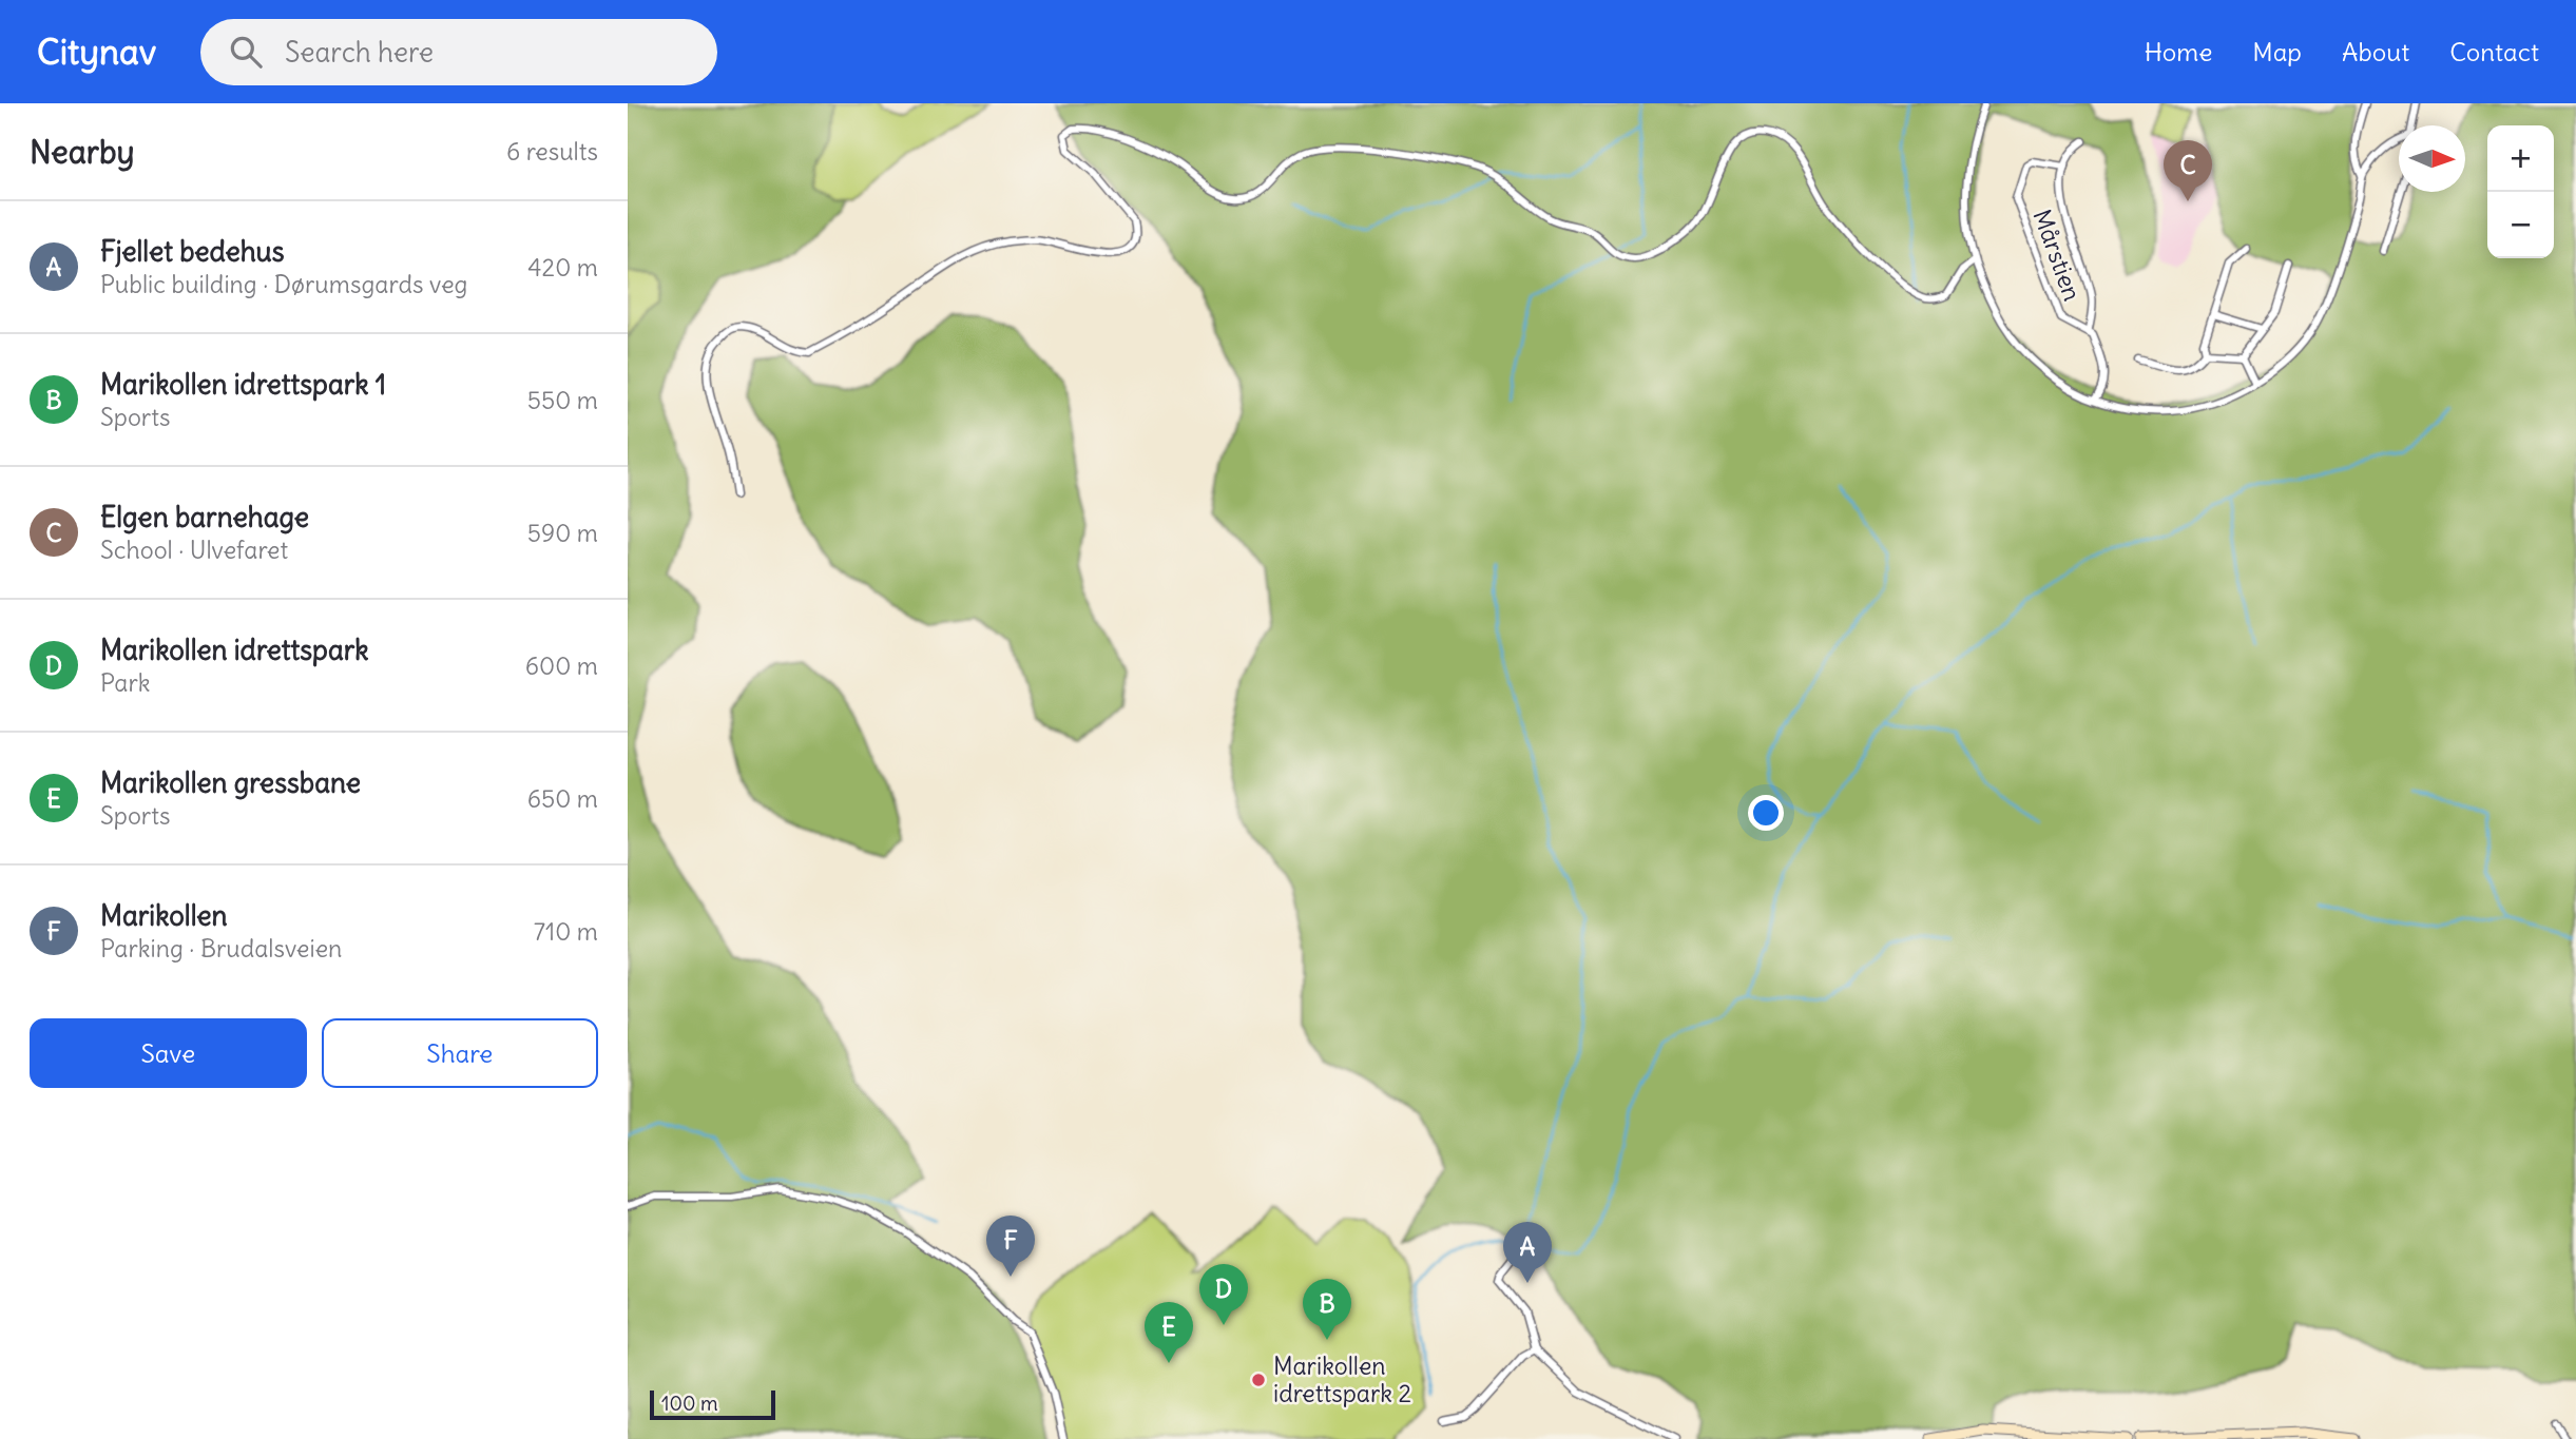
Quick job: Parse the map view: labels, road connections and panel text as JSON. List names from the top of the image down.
{
  "streets": {
    "street": ["Mårstien"]
  },
  "places": ["Marikollen idrettspark 2"],
  "scale_bar": "100 m",
  "north": "right",
  "page": {
    "header": "Citynav",
    "search": "Search here",
    "nav": [
      "Home",
      "Map",
      "About",
      "Contact"
    ],
    "heading": ["Nearby", "6 results"],
    "map_buttons": ["+", "−"],
    "pins": [
      "C",
      "F",
      "A",
      "D",
      "B",
      "E"
    ],
    "list": [
      {
        "mark": "A",
        "name": "Fjellet bedehus",
        "note": "Public building · Dørumsgards veg",
        "value": "420 m"
      },
      {
        "mark": "B",
        "name": "Marikollen idrettspark 1",
        "note": "Sports",
        "value": "550 m"
      },
      {
        "mark": "C",
        "name": "Elgen barnehage",
        "note": "School · Ulvefaret",
        "value": "590 m"
      },
      {
        "mark": "D",
        "name": "Marikollen idrettspark",
        "note": "Park",
        "value": "600 m"
      },
      {
        "mark": "E",
        "name": "Marikollen gressbane",
        "note": "Sports",
        "value": "650 m"
      },
      {
        "mark": "F",
        "name": "Marikollen",
        "note": "Parking · Brudalsveien",
        "value": "710 m"
      }
    ],
    "buttons": ["Save", "Share"],
    "scale": "100 m"
  }
}
